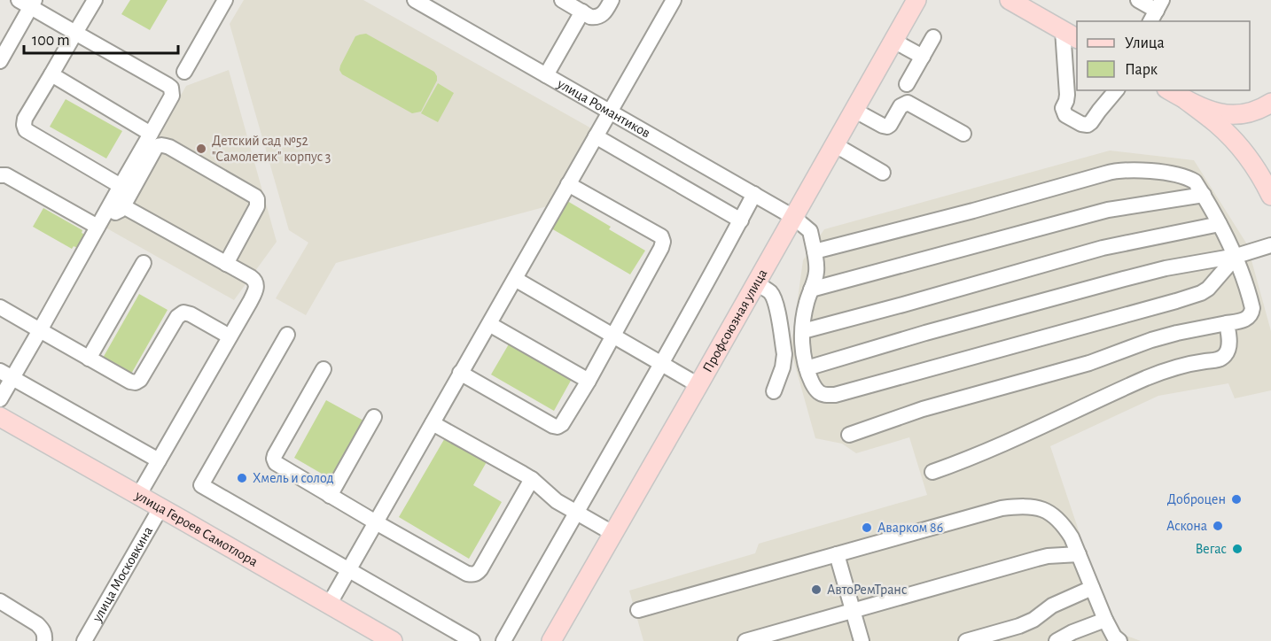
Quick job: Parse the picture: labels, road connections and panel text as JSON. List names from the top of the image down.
{
  "streets": {
    "main road": ["Профсоюзная улица", "улица Героев Самотлора"],
    "street": ["улица Романтиков", "улица Московкина"]
  },
  "crossings": [
    ["улица Романтиков", "Профсоюзная улица"],
    ["улица Героев Самотлора", "улица Московкина"]
  ],
  "places": [
    "Детский сад №52 \"Самолетик\" корпус 3",
    "Хмель и солод",
    "Доброцен",
    "Аскона",
    "Аварком 86",
    "Вегас",
    "АвтоРемТранс"
  ],
  "legend": ["Улица", "Парк"],
  "scale_bar": "100 m"
}
